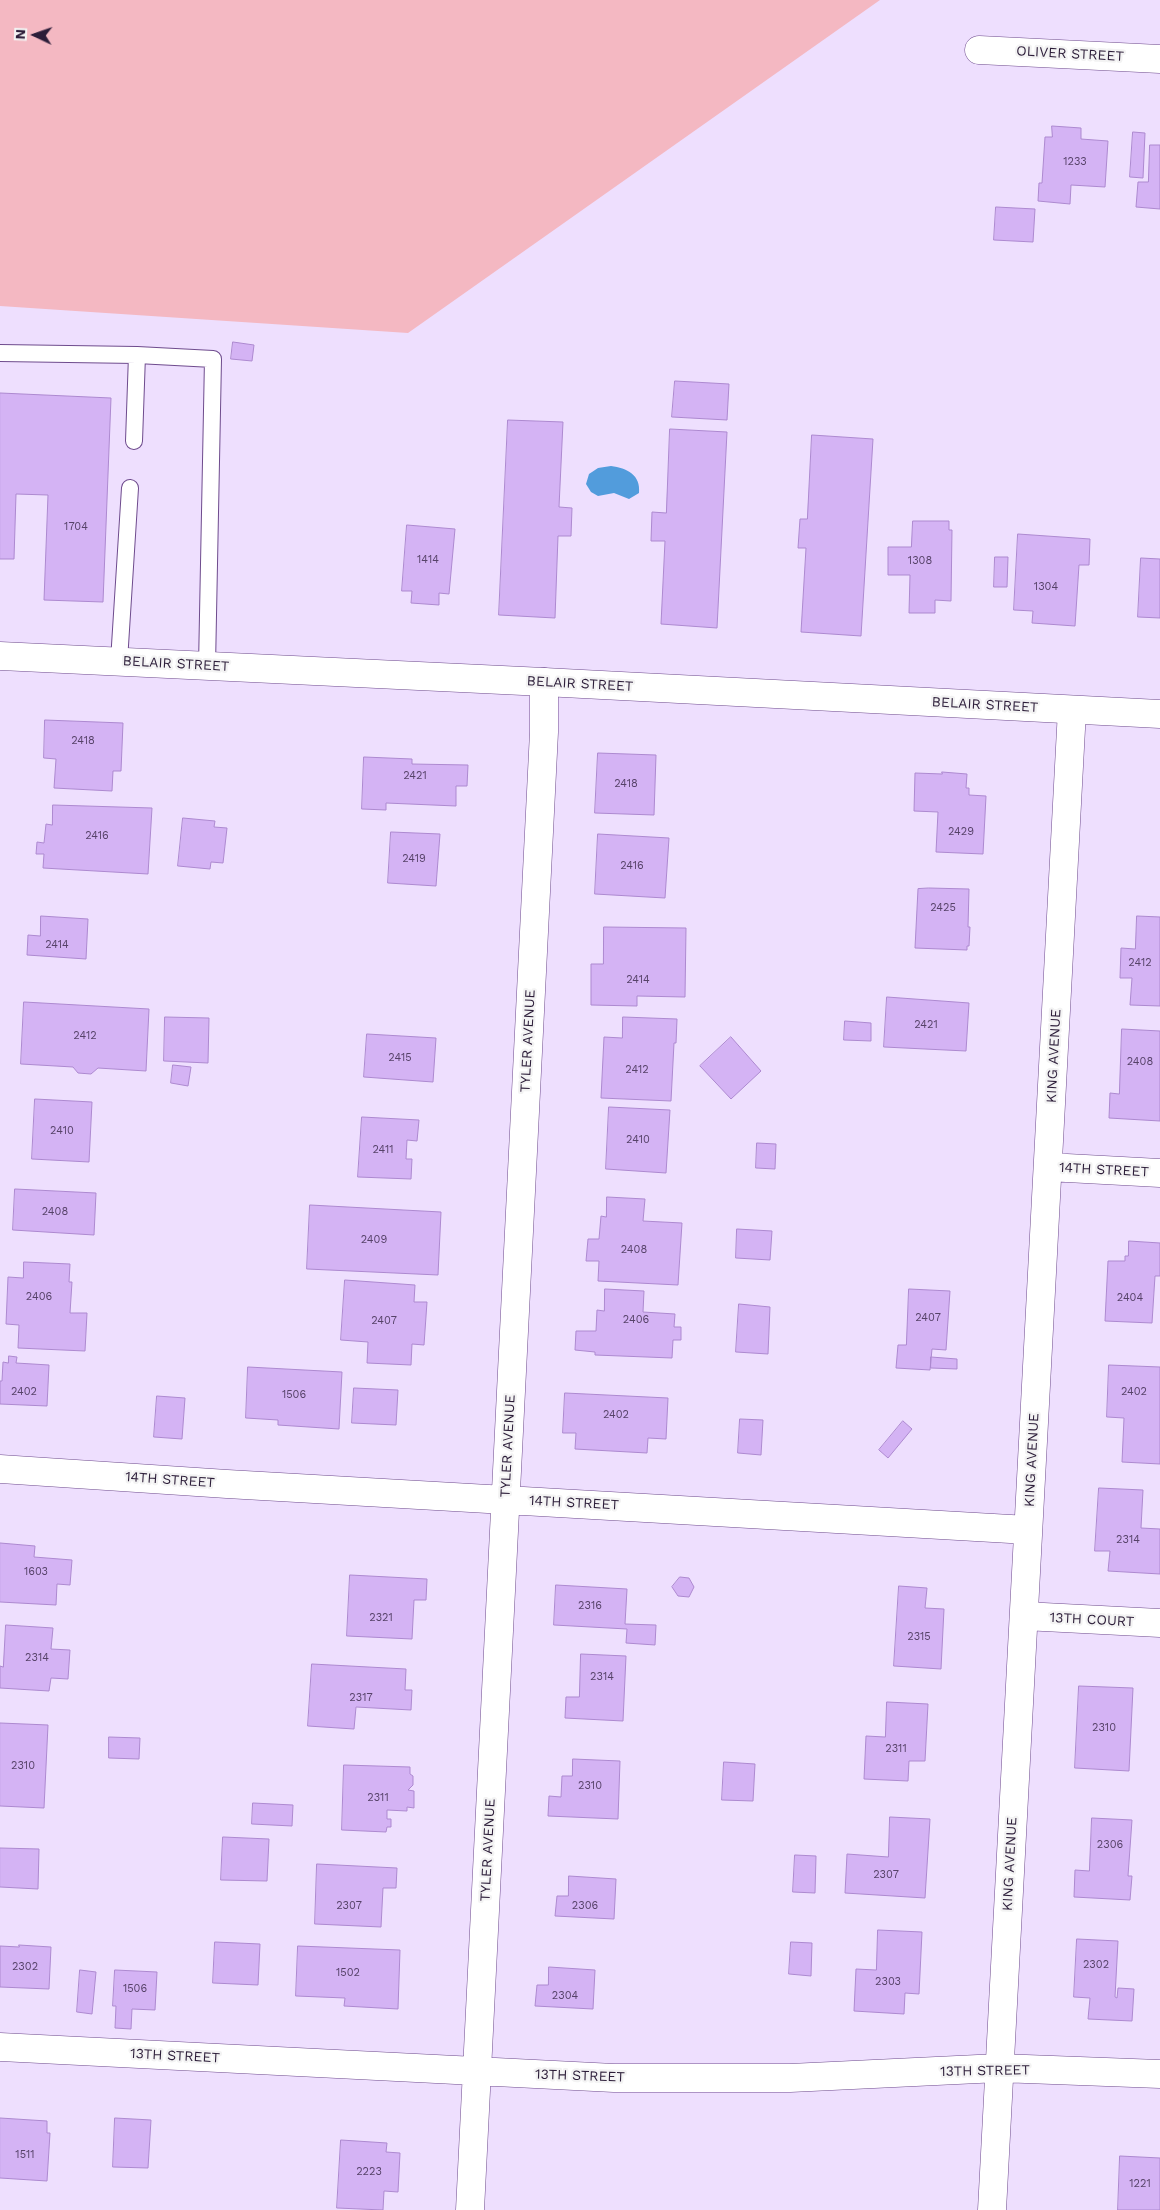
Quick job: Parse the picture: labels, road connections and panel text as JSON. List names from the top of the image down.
{
  "streets": {
    "street": [
      "OLIVER STREET",
      "BELAIR STREET",
      "TYLER AVENUE",
      "KING AVENUE",
      "14TH STREET",
      "13TH COURT",
      "13TH STREET"
    ]
  },
  "crossings": [
    ["BELAIR STREET", "TYLER AVENUE"],
    ["BELAIR STREET", "KING AVENUE"],
    ["TYLER AVENUE", "14TH STREET"],
    ["TYLER AVENUE", "13TH STREET"],
    ["KING AVENUE", "14TH STREET"],
    ["KING AVENUE", "13TH COURT"],
    ["KING AVENUE", "13TH STREET"]
  ],
  "house_numbers": [
    "1233",
    "1704",
    "1414",
    "1308",
    "1304",
    "2418",
    "2421",
    "2418",
    "2429",
    "2416",
    "2419",
    "2416",
    "2425",
    "2414",
    "2412",
    "2414",
    "2421",
    "2412",
    "2415",
    "2408",
    "2412",
    "2410",
    "2410",
    "2411",
    "2408",
    "2409",
    "2408",
    "2406",
    "2404",
    "2407",
    "2406",
    "2407",
    "2402",
    "2402",
    "1506",
    "2402",
    "2314",
    "1603",
    "2316",
    "2321",
    "2315",
    "2314",
    "2314",
    "2317",
    "2310",
    "2311",
    "2310",
    "2310",
    "2311",
    "2306",
    "2307",
    "2307",
    "2306",
    "2302",
    "2302",
    "1502",
    "2303",
    "1506",
    "2304",
    "1511",
    "2223",
    "1221"
  ],
  "north": "left"
}
